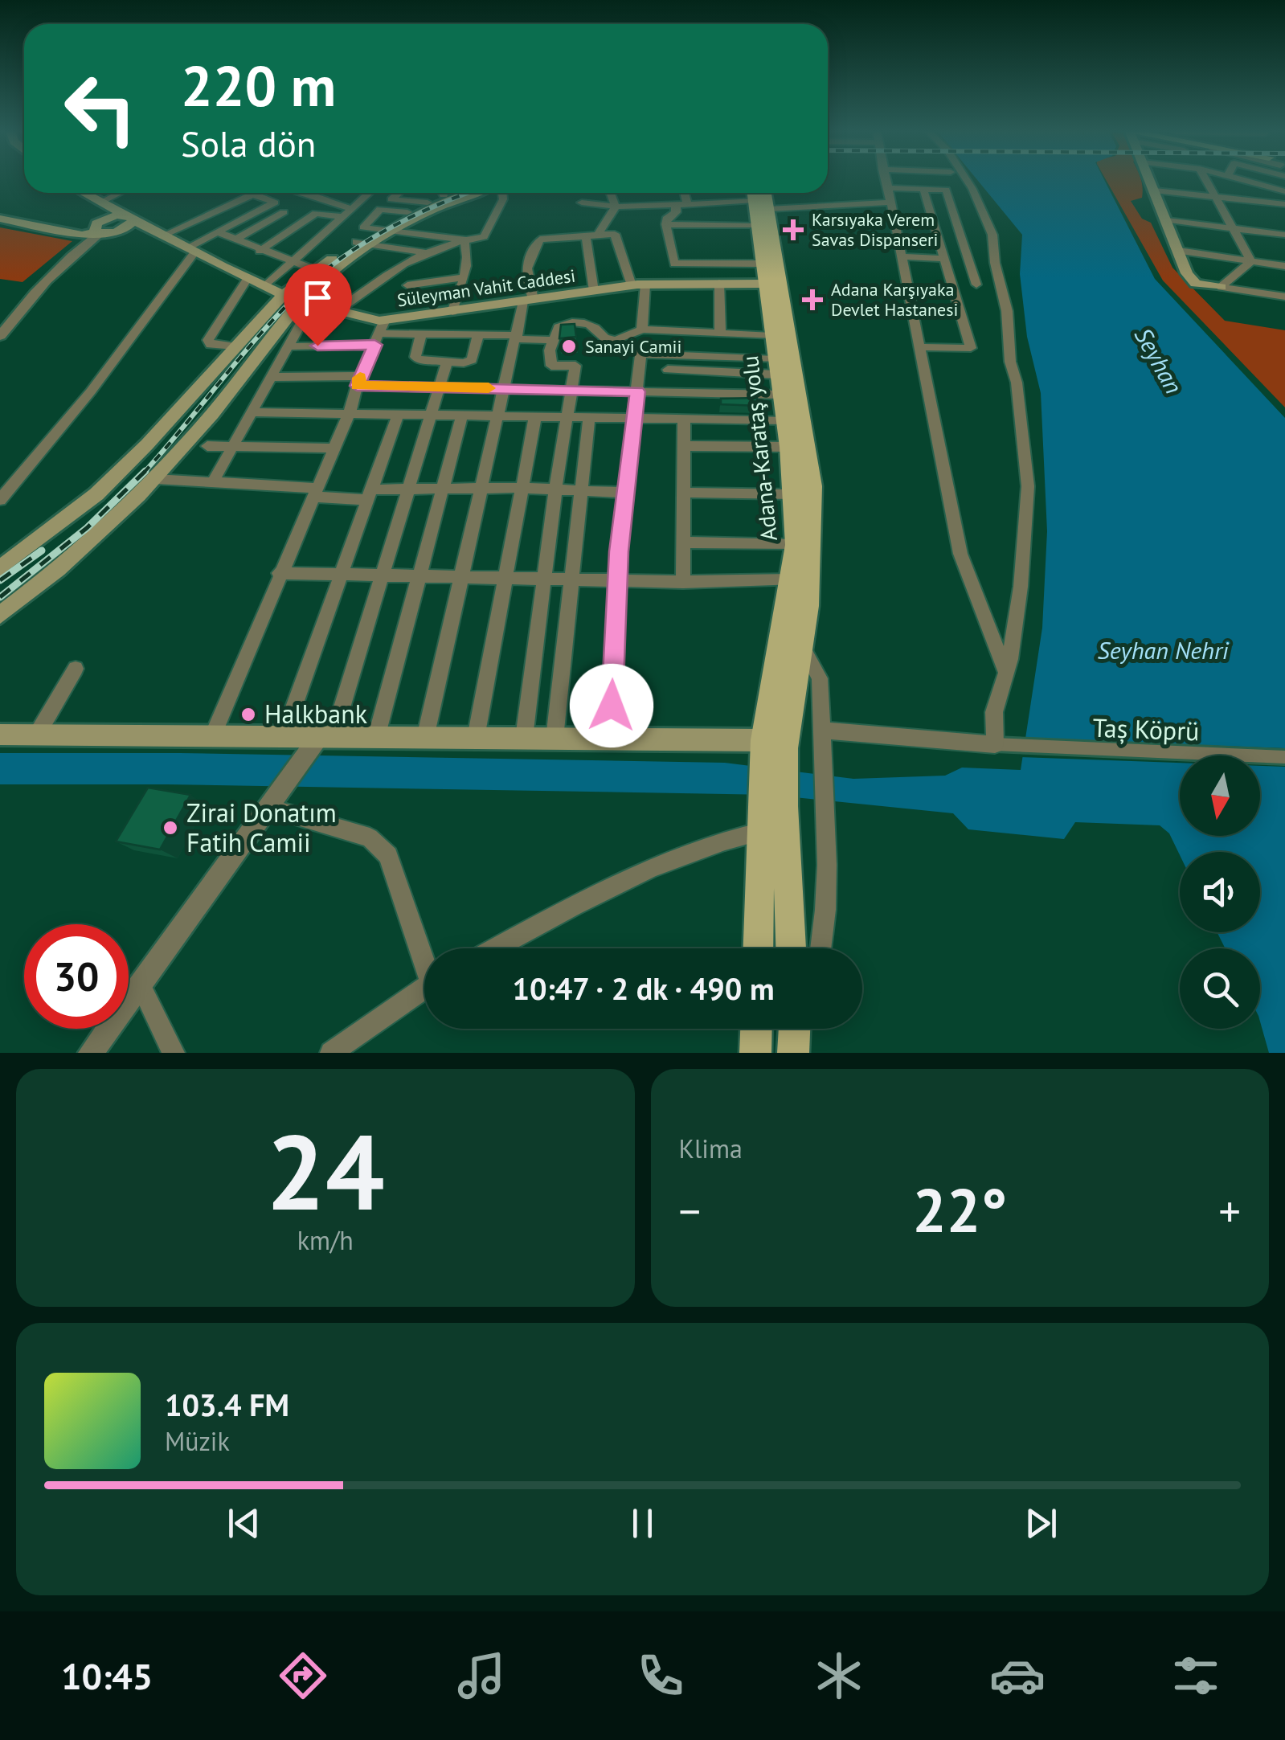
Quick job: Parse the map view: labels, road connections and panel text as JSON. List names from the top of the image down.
{
  "streets": {
    "main road": ["Süleyman Vahit Caddesi", "Adana-Karataş yolu"],
    "street": ["Taș Köprü"]
  },
  "crossings": [
    ["Süleyman Vahit Caddesi", "Adana-Karataş yolu"]
  ],
  "water": ["Seyhan", "Seyhan Nehri"],
  "places": {
    "health": ["Karsıyaka Verem Savas Dispanseri", "Adana Karşıyaka Devlet Hastanesi"],
    "other": ["Sanayi Camii", "Halkbank", "Zirai Donatım Fatih Camii"]
  },
  "north": "bottom",
  "page": {
    "turn": ["220 m", "Sola dön"],
    "limit": "30",
    "trip": "10:47 · 2 dk · 490 m",
    "tile": [
      ["24", "km/h"],
      "Klima"
    ],
    "heat": ["−", "22°", "+"],
    "song": ["103.4 FM", "Müzik"],
    "tabs": "10:45"
  }
}
